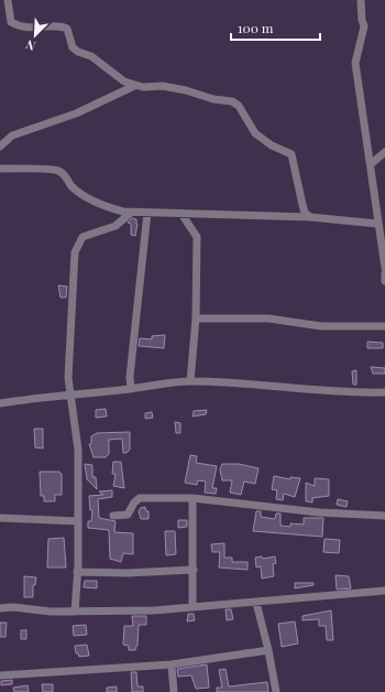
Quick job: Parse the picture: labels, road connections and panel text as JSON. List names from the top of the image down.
{
  "scale_bar": "100 m",
  "north": "bottom left"
}
